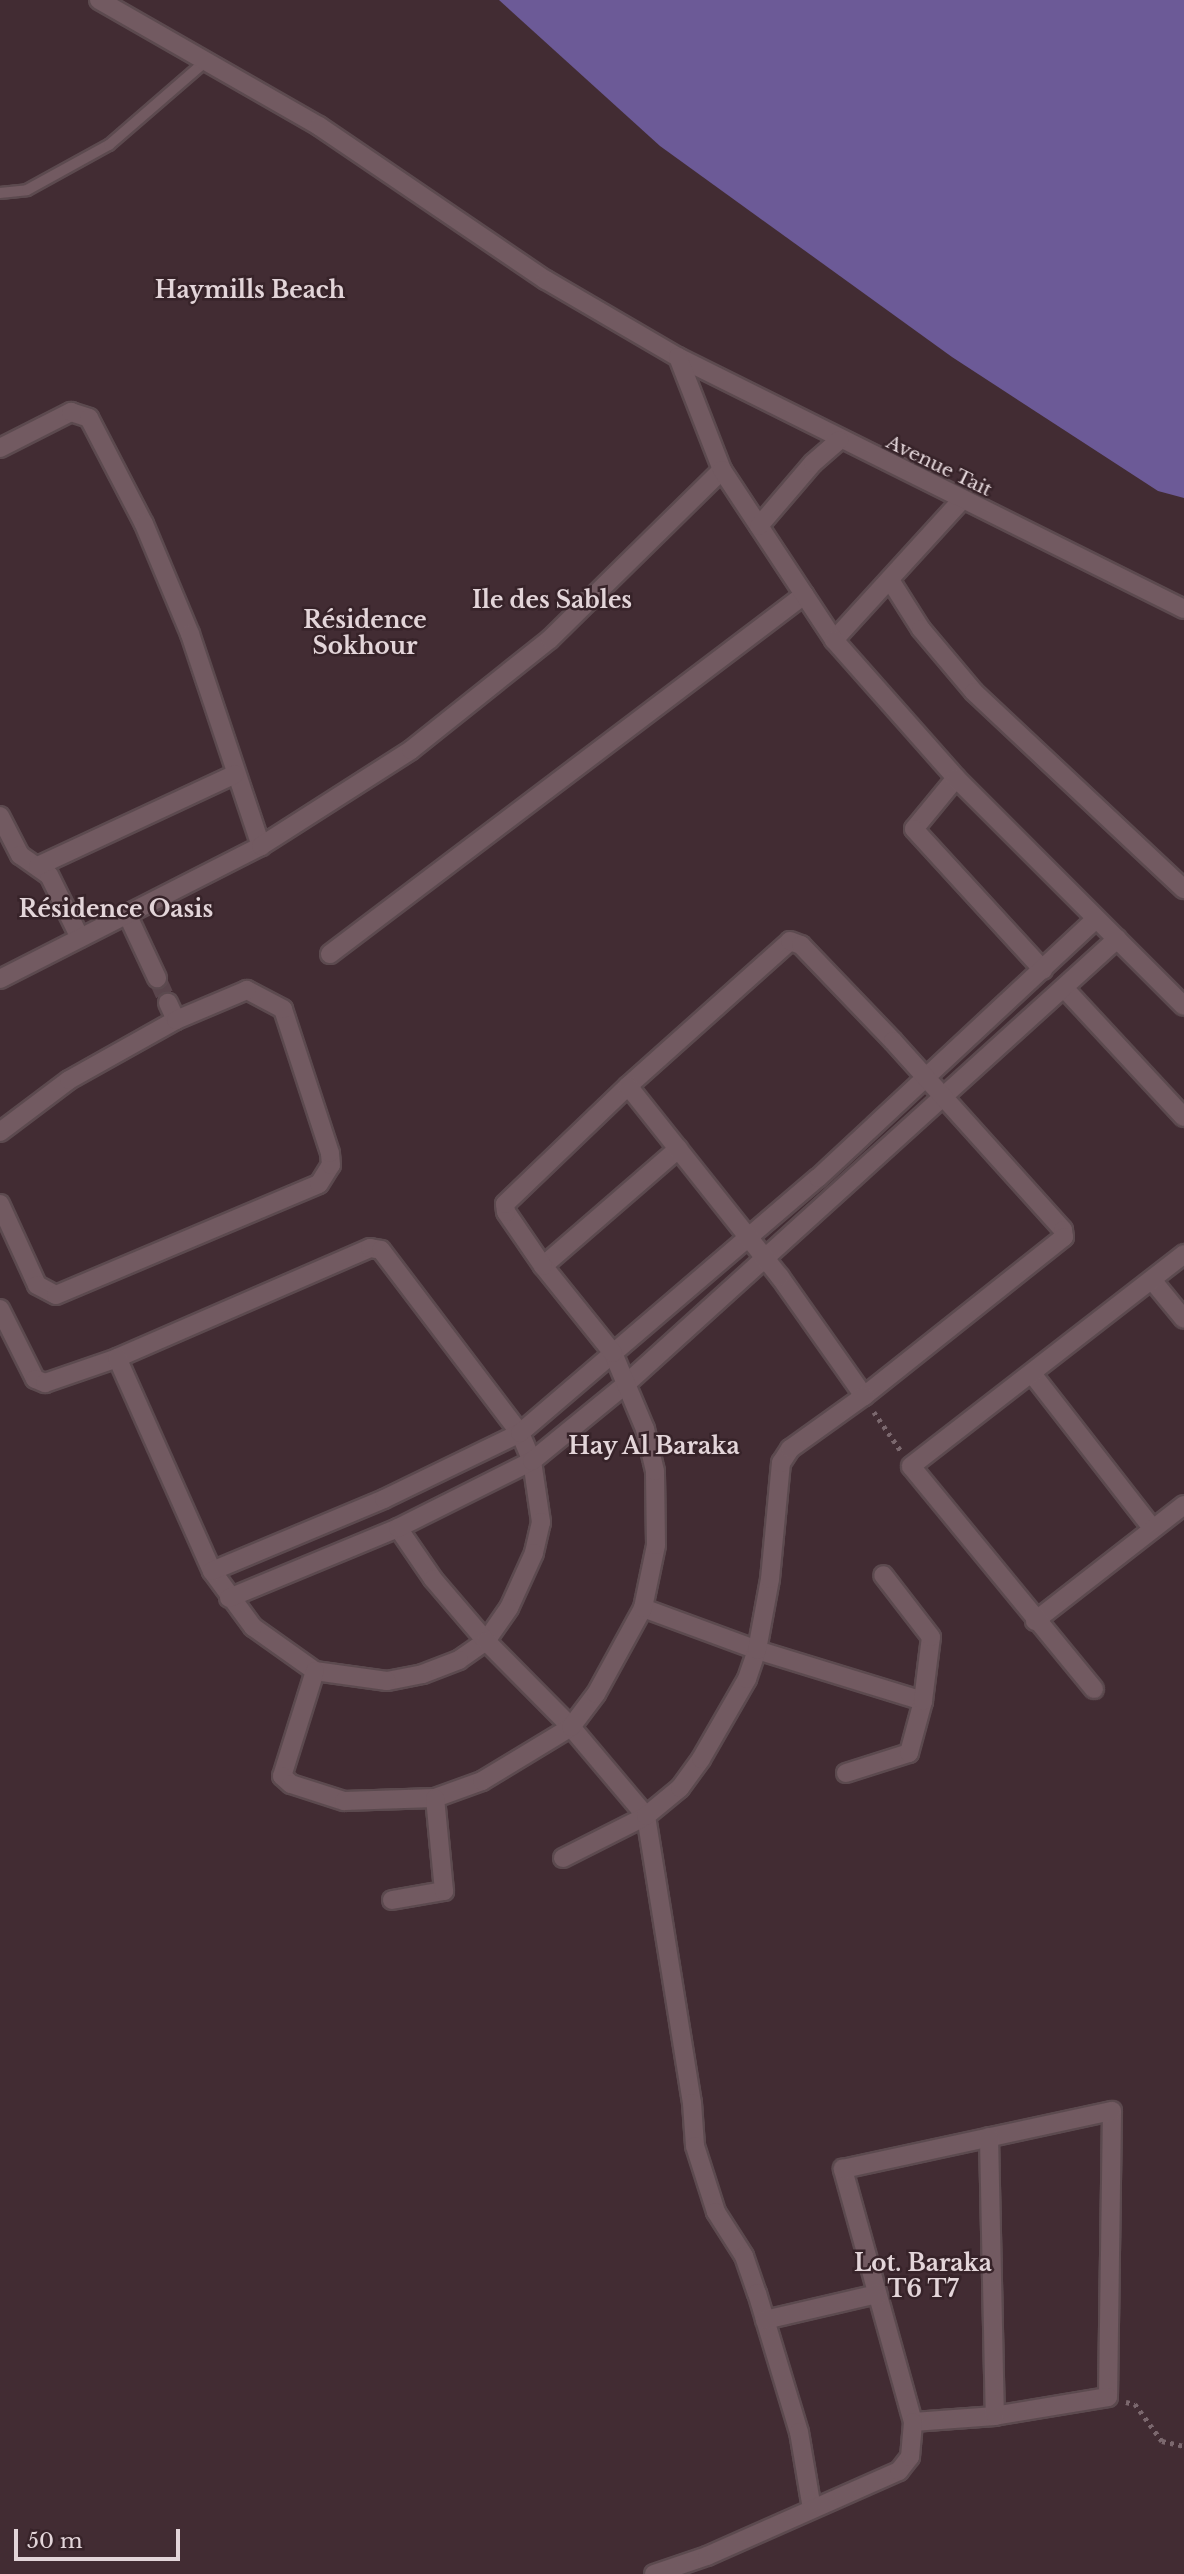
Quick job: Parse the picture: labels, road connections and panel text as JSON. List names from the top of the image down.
{
  "streets": {
    "street": ["Avenue Tait"]
  },
  "districts": [
    "Haymills Beach",
    "Ile des Sables",
    "Résidence Sokhour",
    "Résidence Oasis",
    "Hay Al Baraka",
    "Lot. Baraka T6 T7"
  ],
  "scale_bar": "50 m"
}
